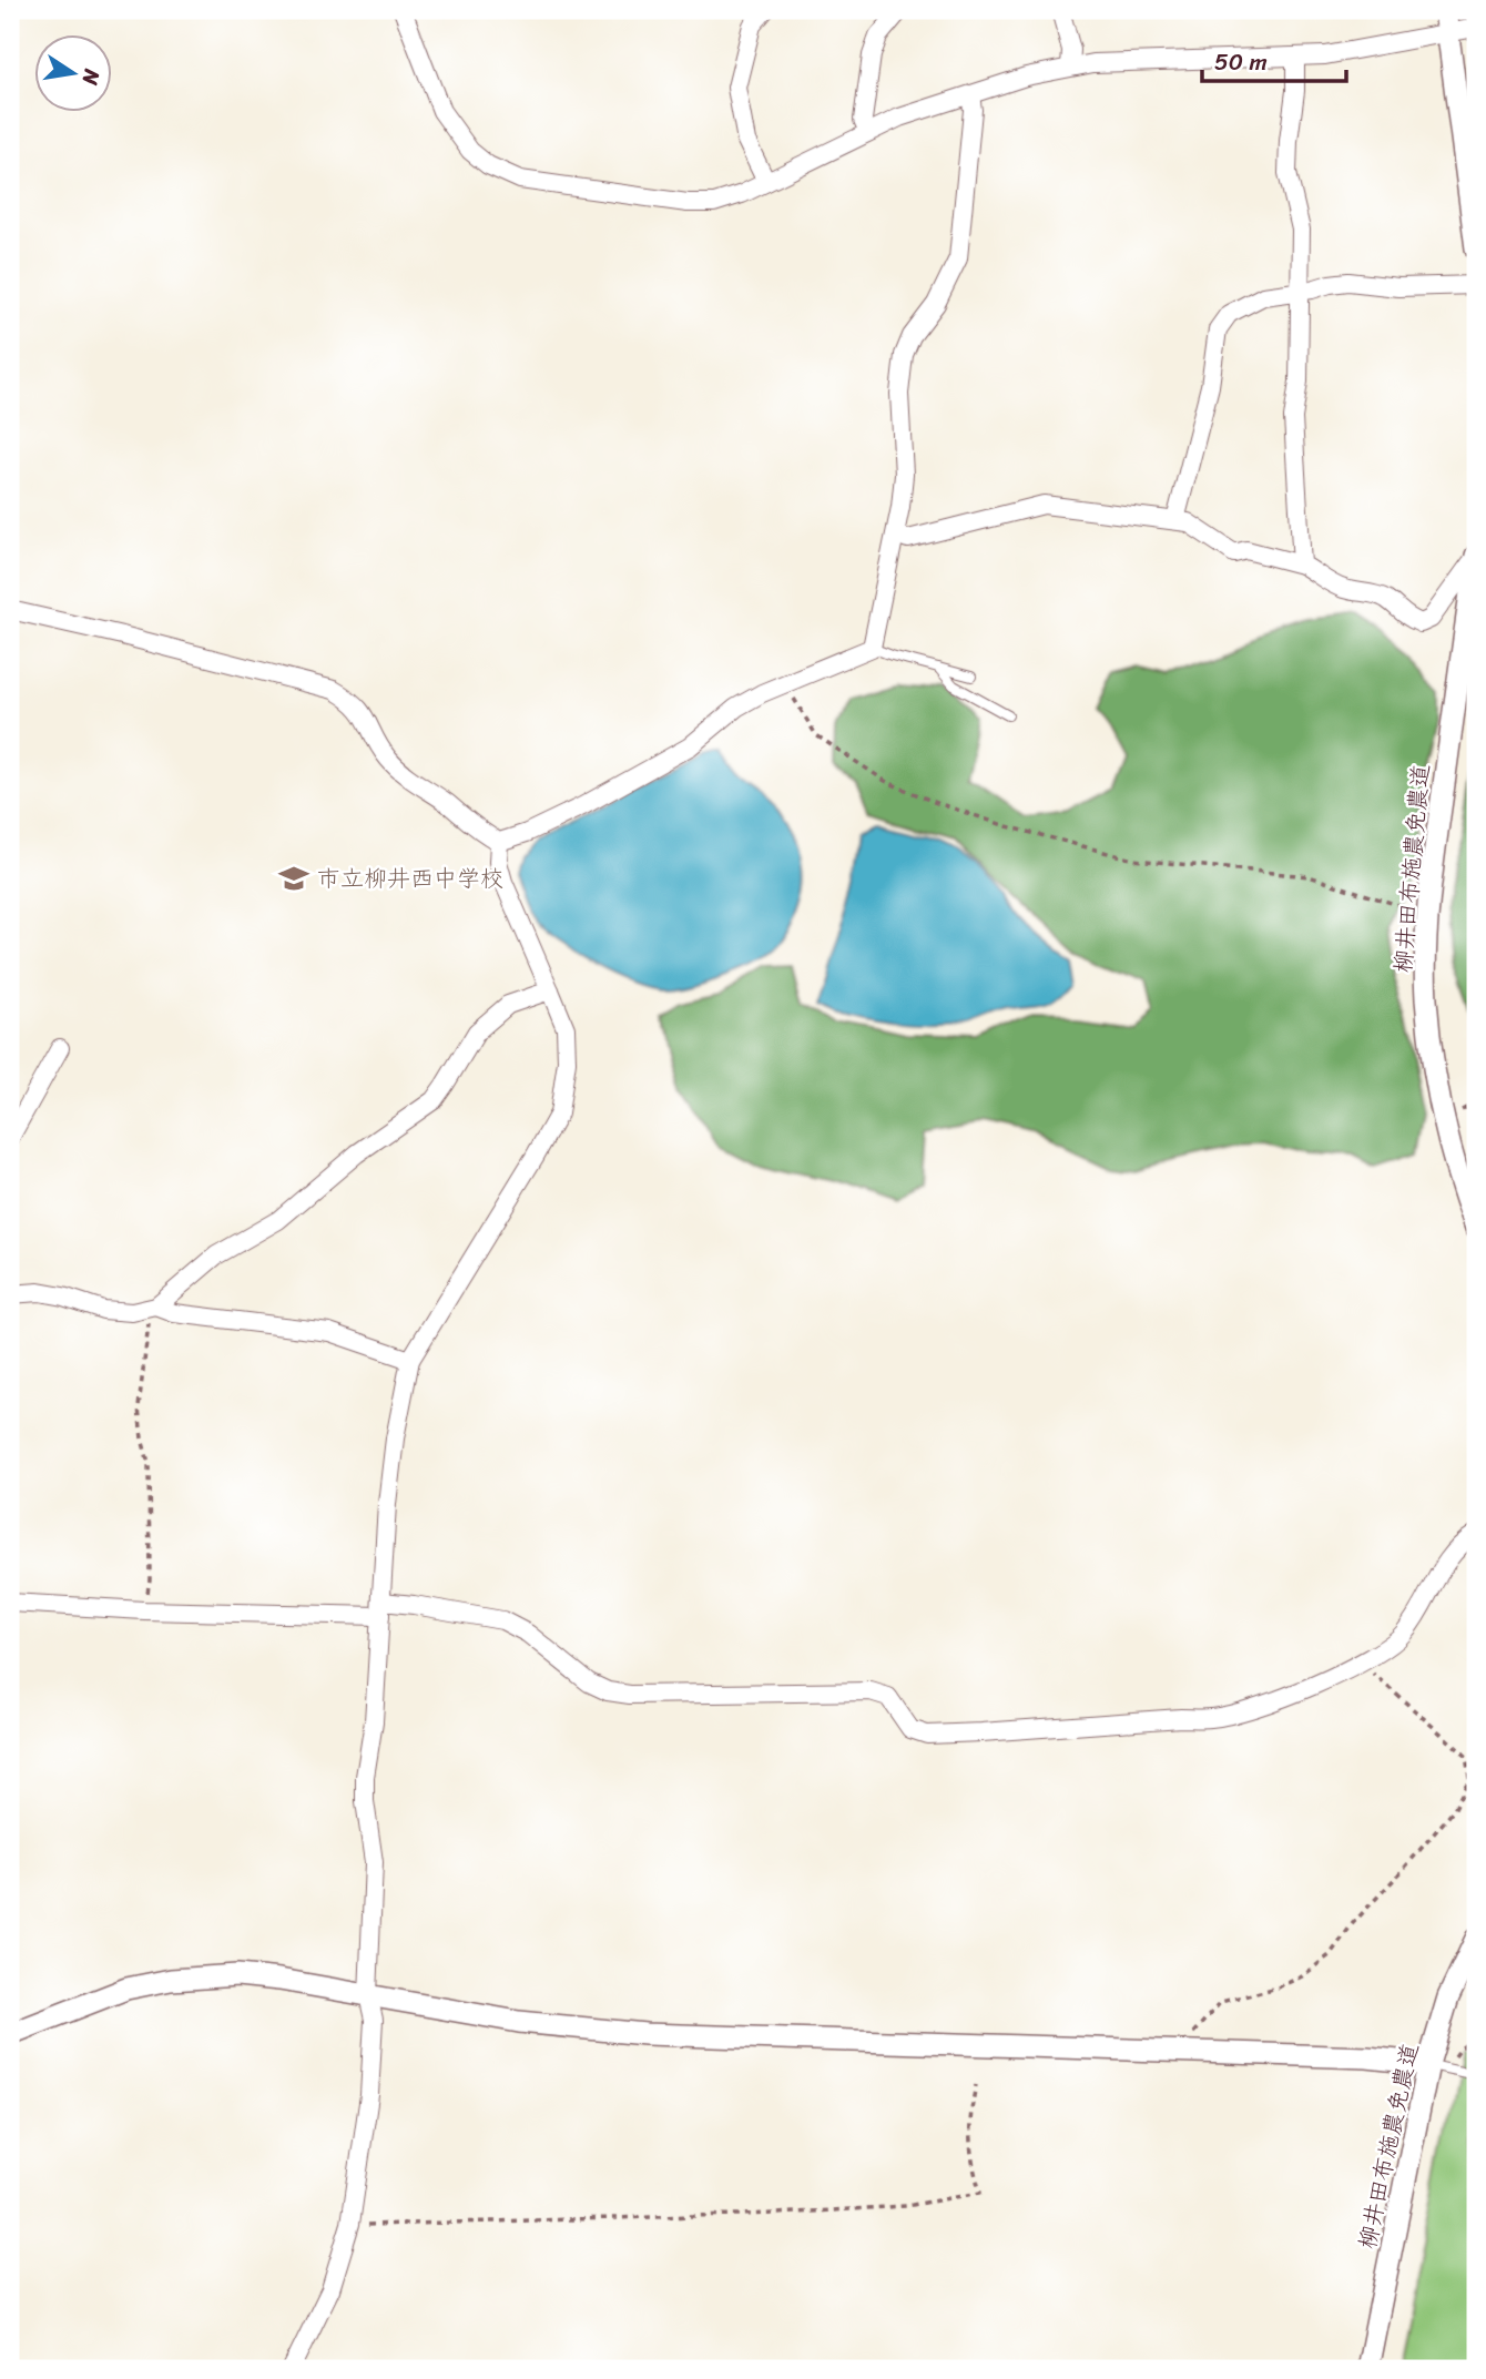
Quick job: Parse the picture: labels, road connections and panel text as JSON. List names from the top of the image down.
{
  "streets": {
    "street": ["柳井田布施農免農道"]
  },
  "places": {
    "school or university": ["市立柳井西中学校"]
  },
  "scale_bar": "50 m",
  "north": "right"
}
